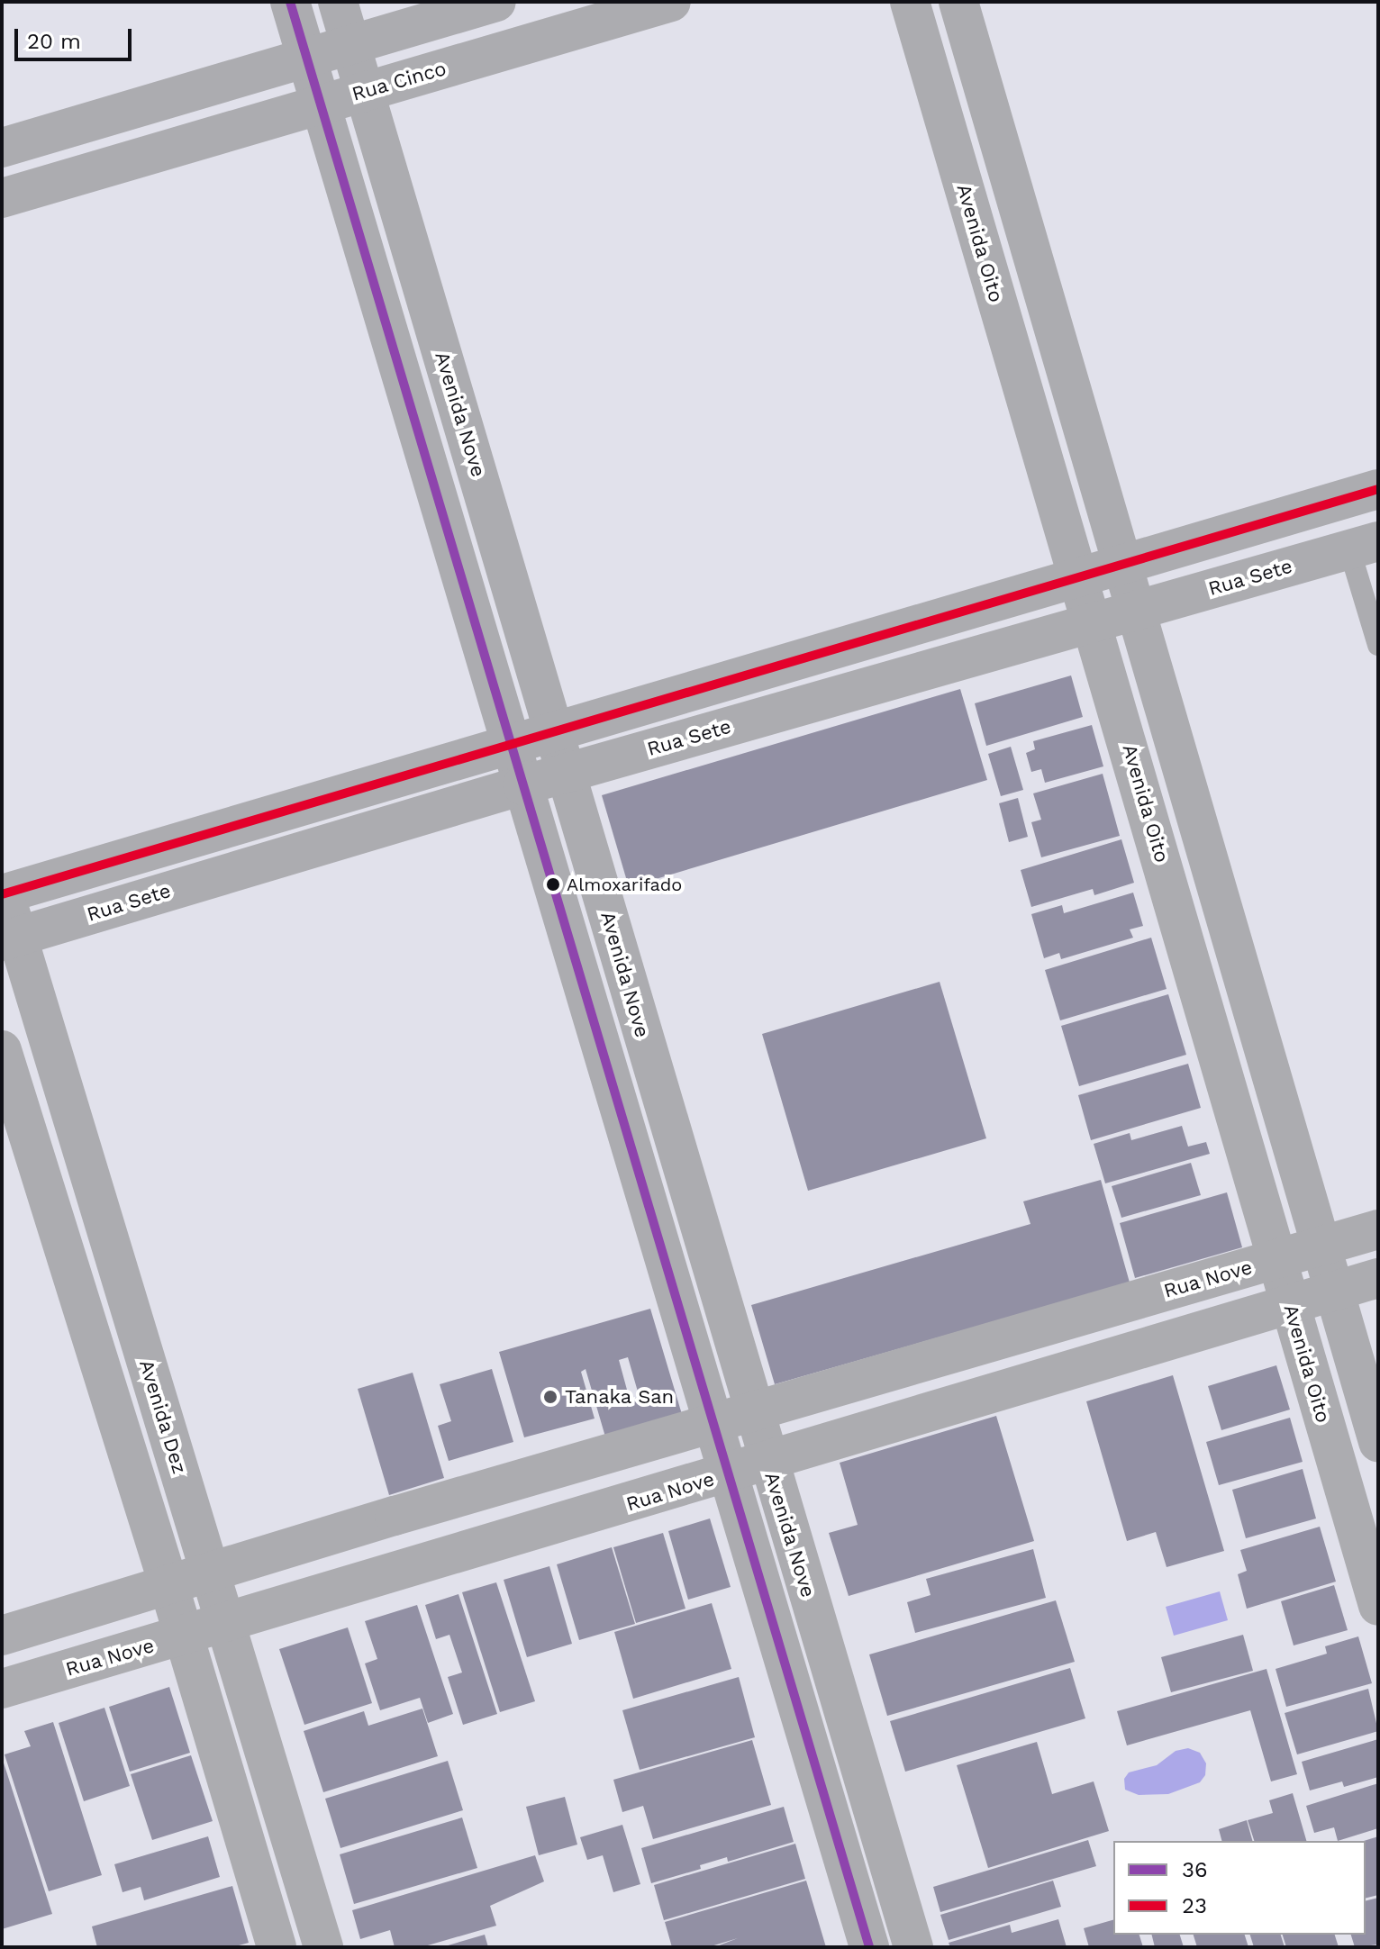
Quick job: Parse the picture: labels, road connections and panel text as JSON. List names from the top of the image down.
{
  "streets": {
    "street": [
      "Rua Cinco",
      "Avenida Oito",
      "Avenida Nove",
      "Rua Sete",
      "Rua Nove",
      "Avenida Dez"
    ]
  },
  "crossings": [
    ["Rua Cinco", "Avenida Nove"],
    ["Avenida Oito", "Rua Sete"],
    ["Avenida Oito", "Rua Nove"],
    ["Avenida Nove", "Rua Sete"],
    ["Avenida Nove", "Rua Nove"],
    ["Rua Sete", "Avenida Dez"],
    ["Rua Nove", "Avenida Dez"]
  ],
  "places": ["Almoxarifado", "Tanaka San"],
  "lines": ["transit line 36", "transit line 23"],
  "legend": ["36", "23"],
  "scale_bar": "20 m"
}
